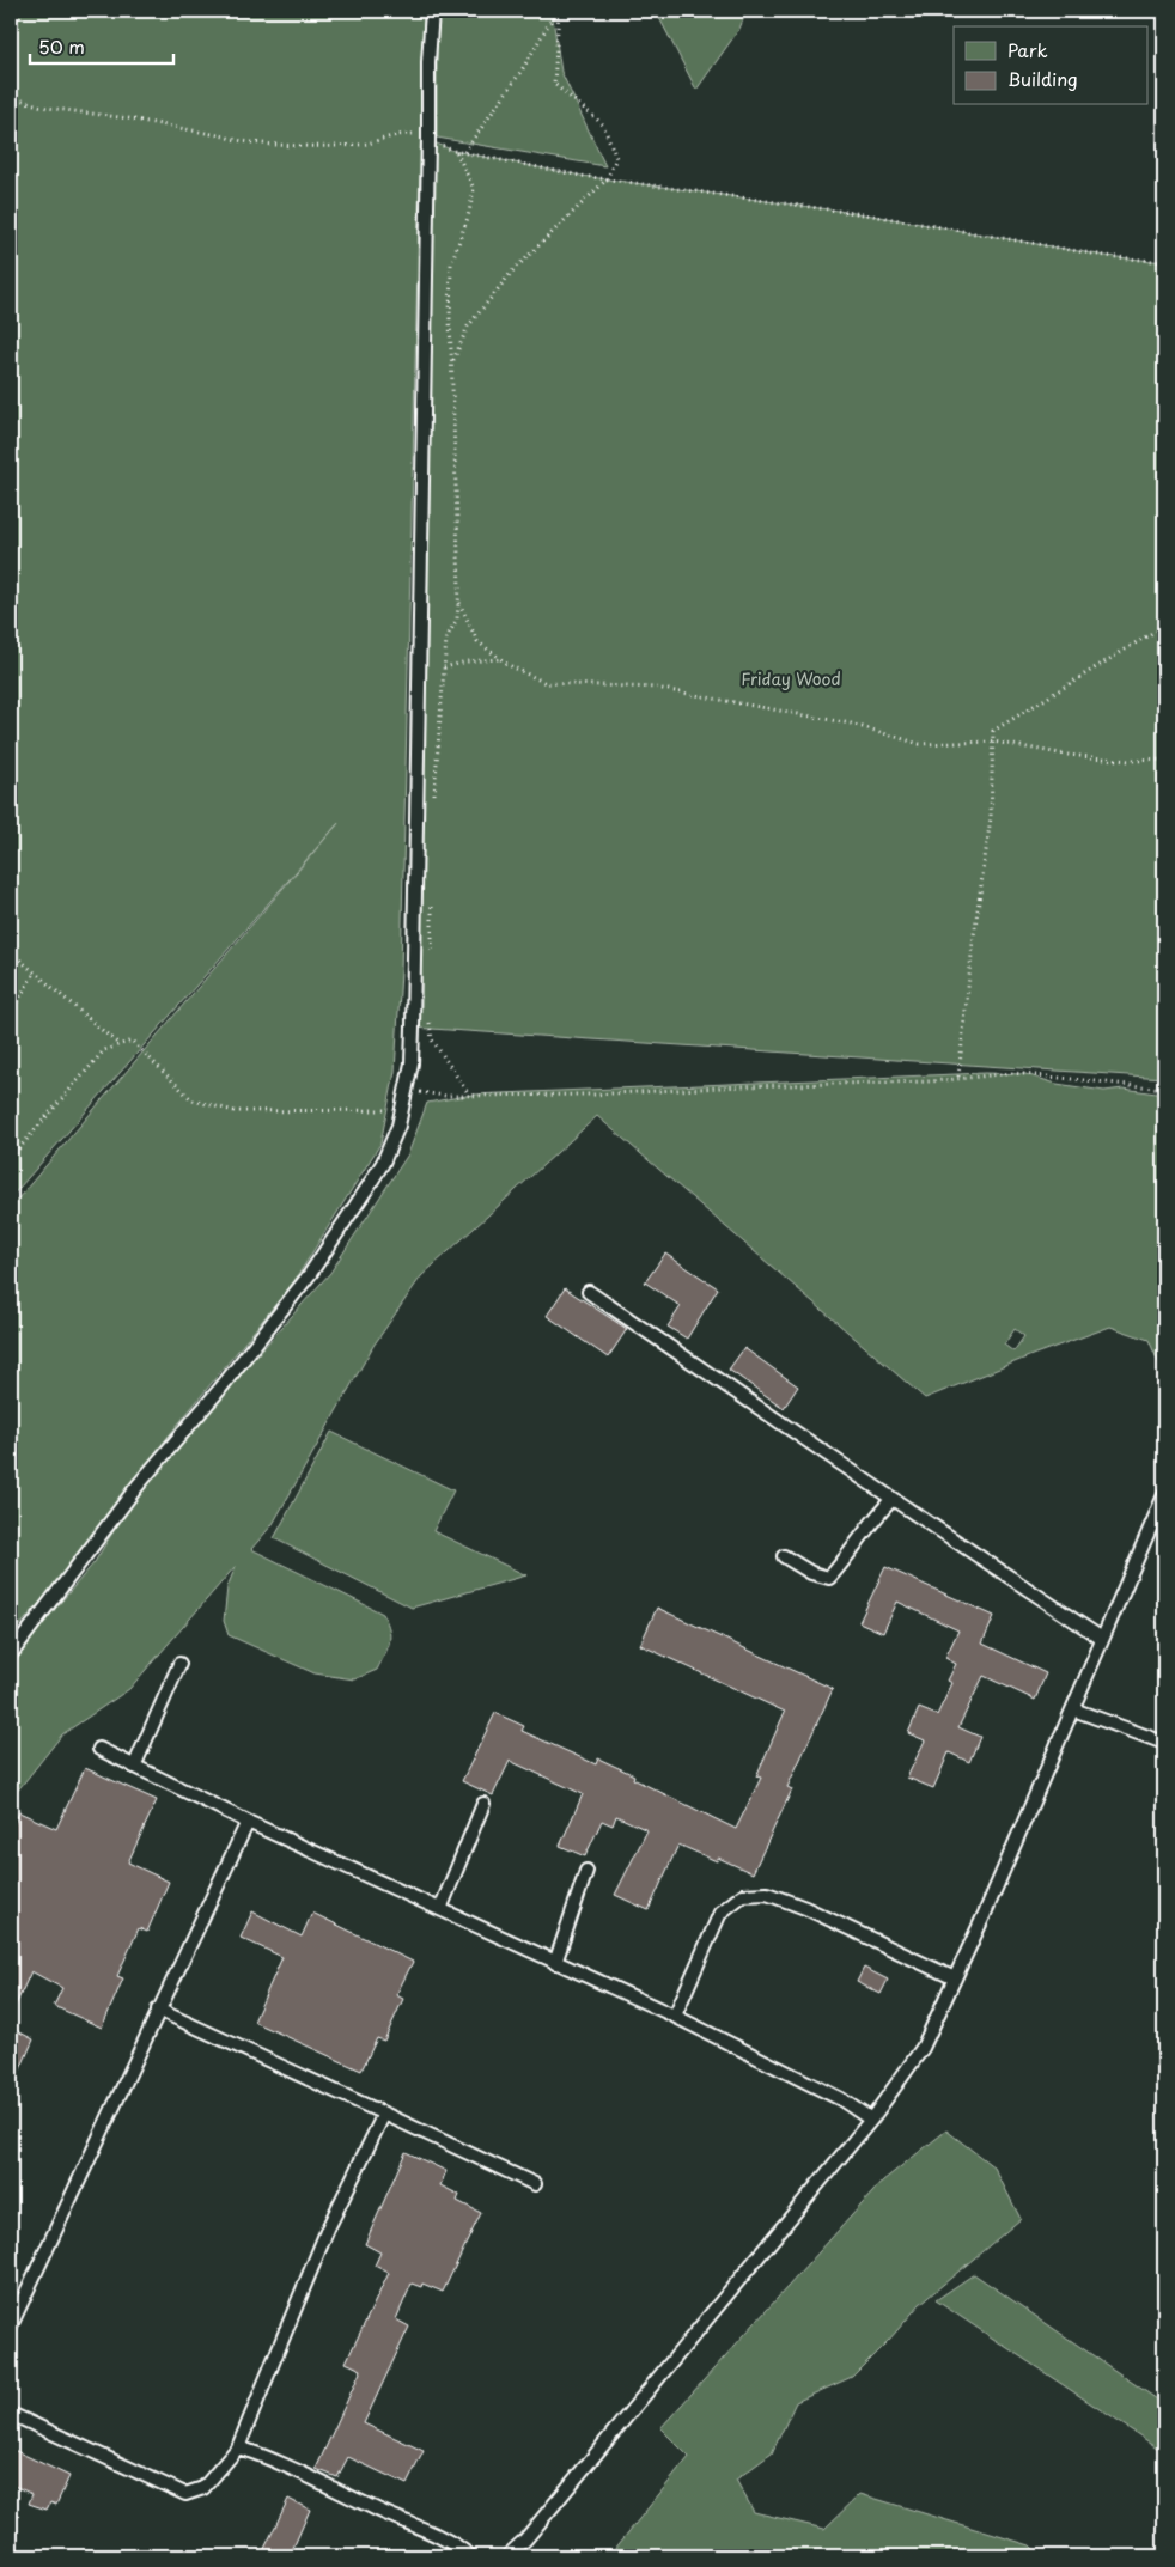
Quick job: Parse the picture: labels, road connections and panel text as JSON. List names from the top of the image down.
{
  "parks": ["Friday Wood"],
  "legend": ["Park", "Building"],
  "scale_bar": "50 m"
}
